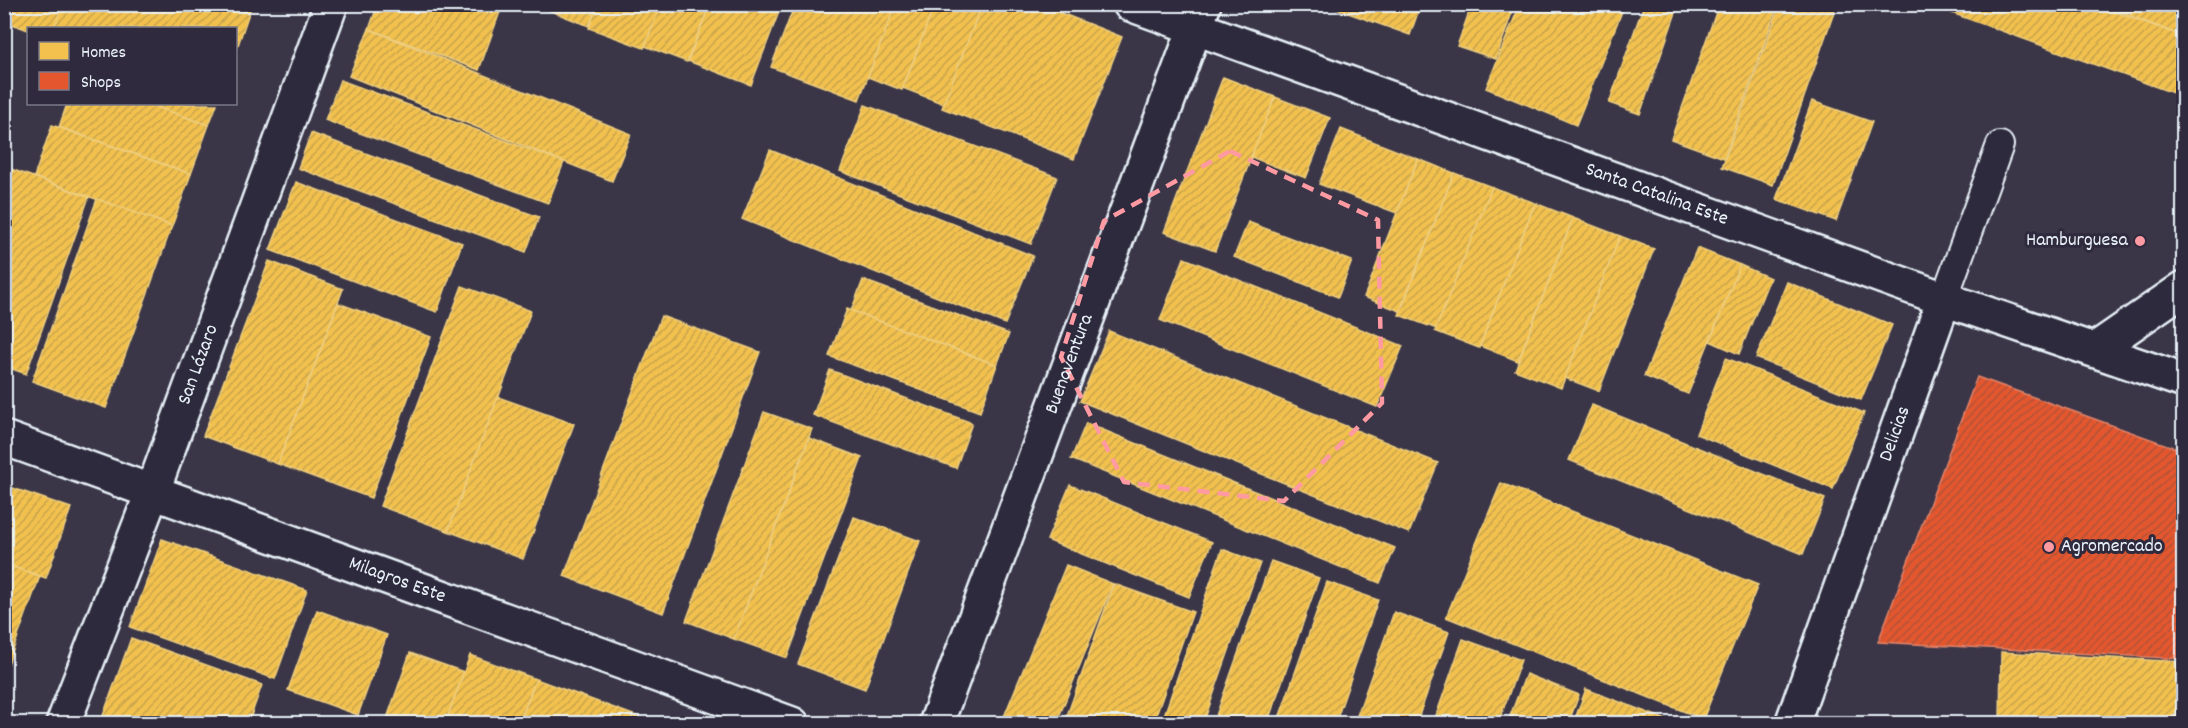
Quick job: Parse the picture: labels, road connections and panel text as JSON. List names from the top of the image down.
{
  "streets": {
    "street": [
      "Santa Catalina Este",
      "Buenaventura",
      "San Lázaro",
      "Delicias",
      "Milagros Este"
    ]
  },
  "crossings": [
    ["Santa Catalina Este", "Buenaventura"],
    ["Santa Catalina Este", "Delicias"],
    ["San Lázaro", "Milagros Este"]
  ],
  "places": ["Hamburguesa", "Agromercado"],
  "legend": ["Homes", "Shops"]
}
